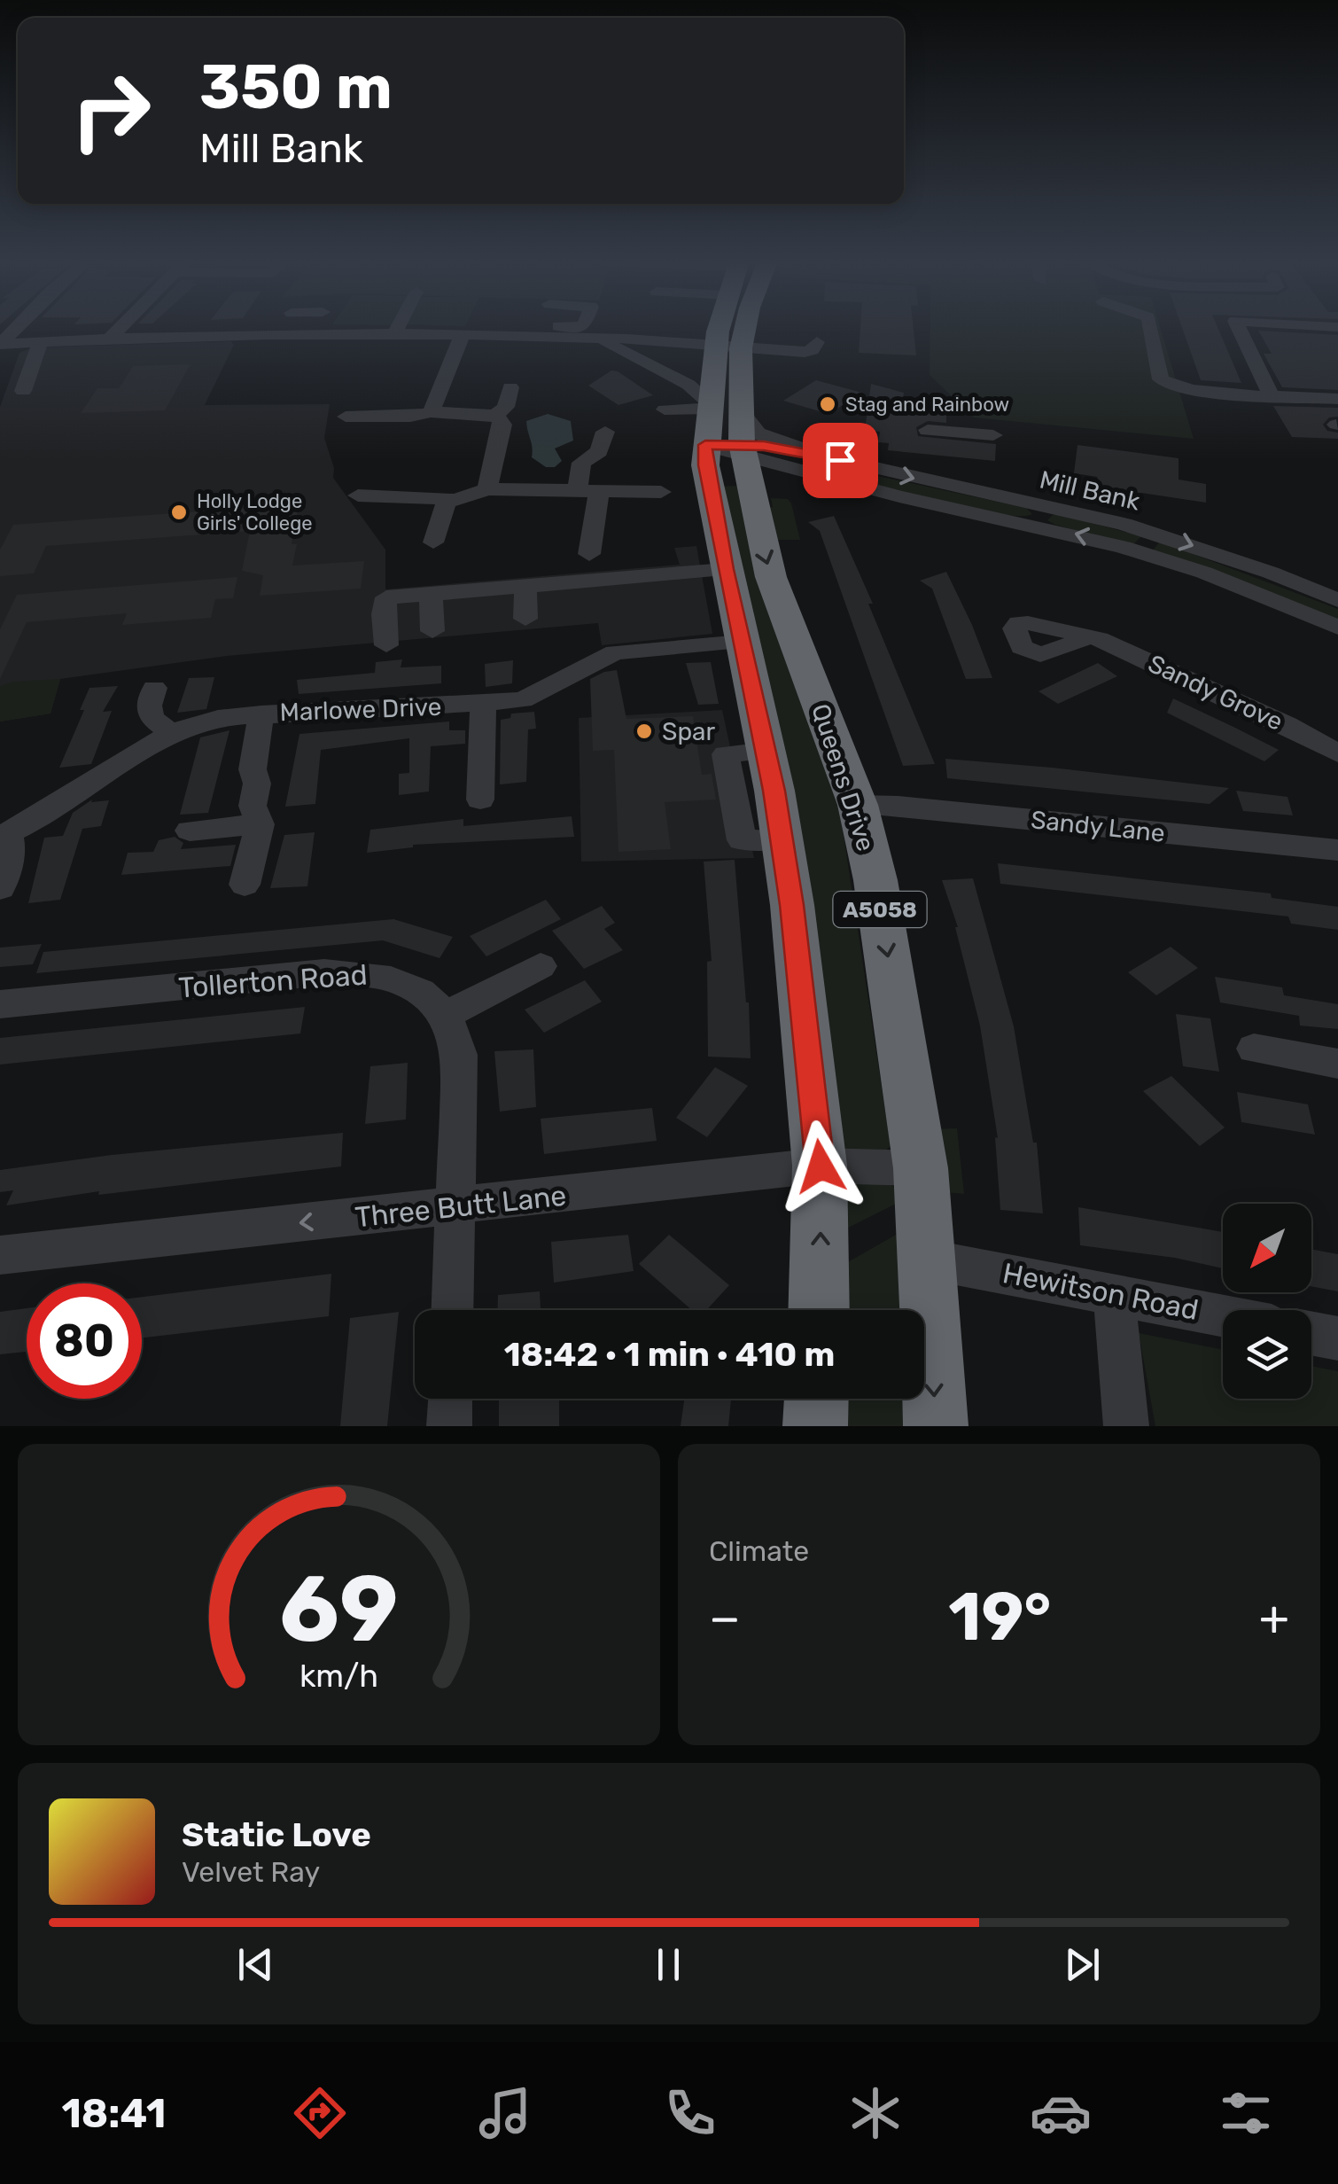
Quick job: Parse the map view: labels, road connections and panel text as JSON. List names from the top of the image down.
{
  "streets": {
    "highway": ["Queens Drive", "A5058"],
    "street": [
      "Mill Bank",
      "Sandy Grove",
      "Marlowe Drive",
      "Sandy Lane",
      "Tollerton Road",
      "Three Butt Lane",
      "Hewitson Road"
    ]
  },
  "crossings": [
    ["Mill Bank", "Queens Drive"],
    ["Marlowe Drive", "Queens Drive"],
    ["Queens Drive", "Sandy Lane"],
    ["Queens Drive", "Three Butt Lane"],
    ["Queens Drive", "Hewitson Road"],
    ["Tollerton Road", "Three Butt Lane"]
  ],
  "one_way": ["Three Butt Lane"],
  "places": ["Stag and Rainbow", "Holly Lodge Girls' College", "Spar"],
  "north": "bottom left",
  "page": {
    "turn": ["350 m", "Mill Bank"],
    "limit": "80",
    "trip": "18:42 · 1 min · 410 m",
    "tile": "Climate",
    "heat": ["−", "19°", "+"],
    "song": ["Static Love", "Velvet Ray"],
    "tabs": "18:41",
    "gauge": ["69", "km/h"]
  }
}
